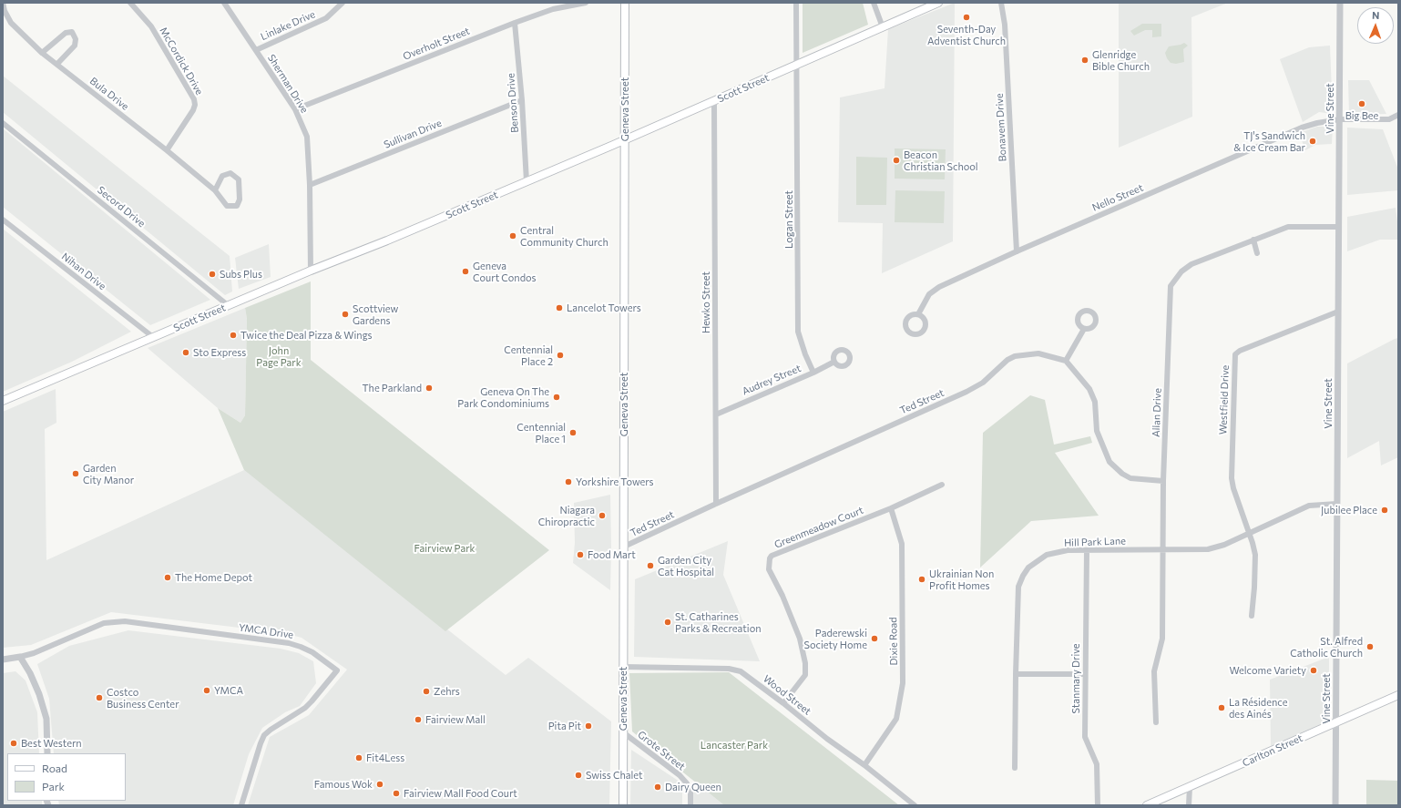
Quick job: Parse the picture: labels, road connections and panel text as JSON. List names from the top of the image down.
{
  "streets": {
    "main road": ["Scott Street", "Geneva Street", "Carlton Street"],
    "street": [
      "Linlake Drive",
      "Overholt Street",
      "McCordick Drive",
      "Sherman Drive",
      "Bula Drive",
      "Benson Drive",
      "Vine Street",
      "Bonavem Drive",
      "Sullivan Drive",
      "Nello Street",
      "Secord Drive",
      "Logan Street",
      "Nihan Drive",
      "Hewko Street",
      "Audrey Street",
      "Westfield Drive",
      "Ted Street",
      "Allan Drive",
      "Greenmeadow Court",
      "Hill Park Lane",
      "YMCA Drive",
      "Dixie Road",
      "Stanmary Drive",
      "Wood Street",
      "Grote Street"
    ]
  },
  "crossings": [
    ["Linlake Drive", "Sherman Drive"],
    ["Overholt Street", "Sherman Drive"],
    ["Overholt Street", "Benson Drive"],
    ["McCordick Drive", "Bula Drive"],
    ["Sherman Drive", "Scott Street"],
    ["Sherman Drive", "Sullivan Drive"],
    ["Scott Street", "Benson Drive"],
    ["Scott Street", "Geneva Street"],
    ["Scott Street", "Secord Drive"],
    ["Scott Street", "Logan Street"],
    ["Scott Street", "Nihan Drive"],
    ["Scott Street", "Hewko Street"],
    ["Benson Drive", "Sullivan Drive"],
    ["Vine Street", "Nello Street"],
    ["Vine Street", "Westfield Drive"],
    ["Vine Street", "Allan Drive"],
    ["Vine Street", "Hill Park Lane"],
    ["Vine Street", "Carlton Street"],
    ["Geneva Street", "Ted Street"],
    ["Geneva Street", "Wood Street"],
    ["Geneva Street", "Grote Street"],
    ["Bonavem Drive", "Nello Street"],
    ["Logan Street", "Audrey Street"],
    ["Hewko Street", "Audrey Street"],
    ["Hewko Street", "Ted Street"],
    ["Westfield Drive", "Hill Park Lane"],
    ["Allan Drive", "Hill Park Lane"],
    ["Greenmeadow Court", "Dixie Road"],
    ["Greenmeadow Court", "Wood Street"],
    ["Hill Park Lane", "Stanmary Drive"],
    ["Dixie Road", "Wood Street"]
  ],
  "parks": ["John Page Park", "Fairview Park", "Lancaster Park"],
  "places": [
    "Seventh-Day Adventist Church",
    "Glenridge Bible Church",
    "Big Bee",
    "TJ's Sandwich & Ice Cream Bar",
    "Beacon Christian School",
    "Central Community Church",
    "Geneva Court Condos",
    "Subs Plus",
    "Lancelot Towers",
    "Scottview Gardens",
    "Twice the Deal Pizza & Wings",
    "Sto Express",
    "Centennial Place 2",
    "The Parkland",
    "Geneva On The Park Condominiums",
    "Centennial Place 1",
    "Garden City Manor",
    "Yorkshire Towers",
    "Jubilee Place",
    "Niagara Chiropractic",
    "Food Mart",
    "Garden City Cat Hospital",
    "The Home Depot",
    "Ukrainian Non Profit Homes",
    "St. Catharines Parks & Recreation",
    "Paderewski Society Home",
    "St. Alfred Catholic Church",
    "Welcome Variety",
    "YMCA",
    "Zehrs",
    "Costco Business Center",
    "La Résidence des Ainés",
    "Fairview Mall",
    "Pita Pit",
    "Best Western",
    "Fit4Less",
    "Swiss Chalet",
    "Famous Wok",
    "Dairy Queen",
    "Fairview Mall Food Court"
  ],
  "legend": ["Road", "Park"],
  "north": "top"
}
